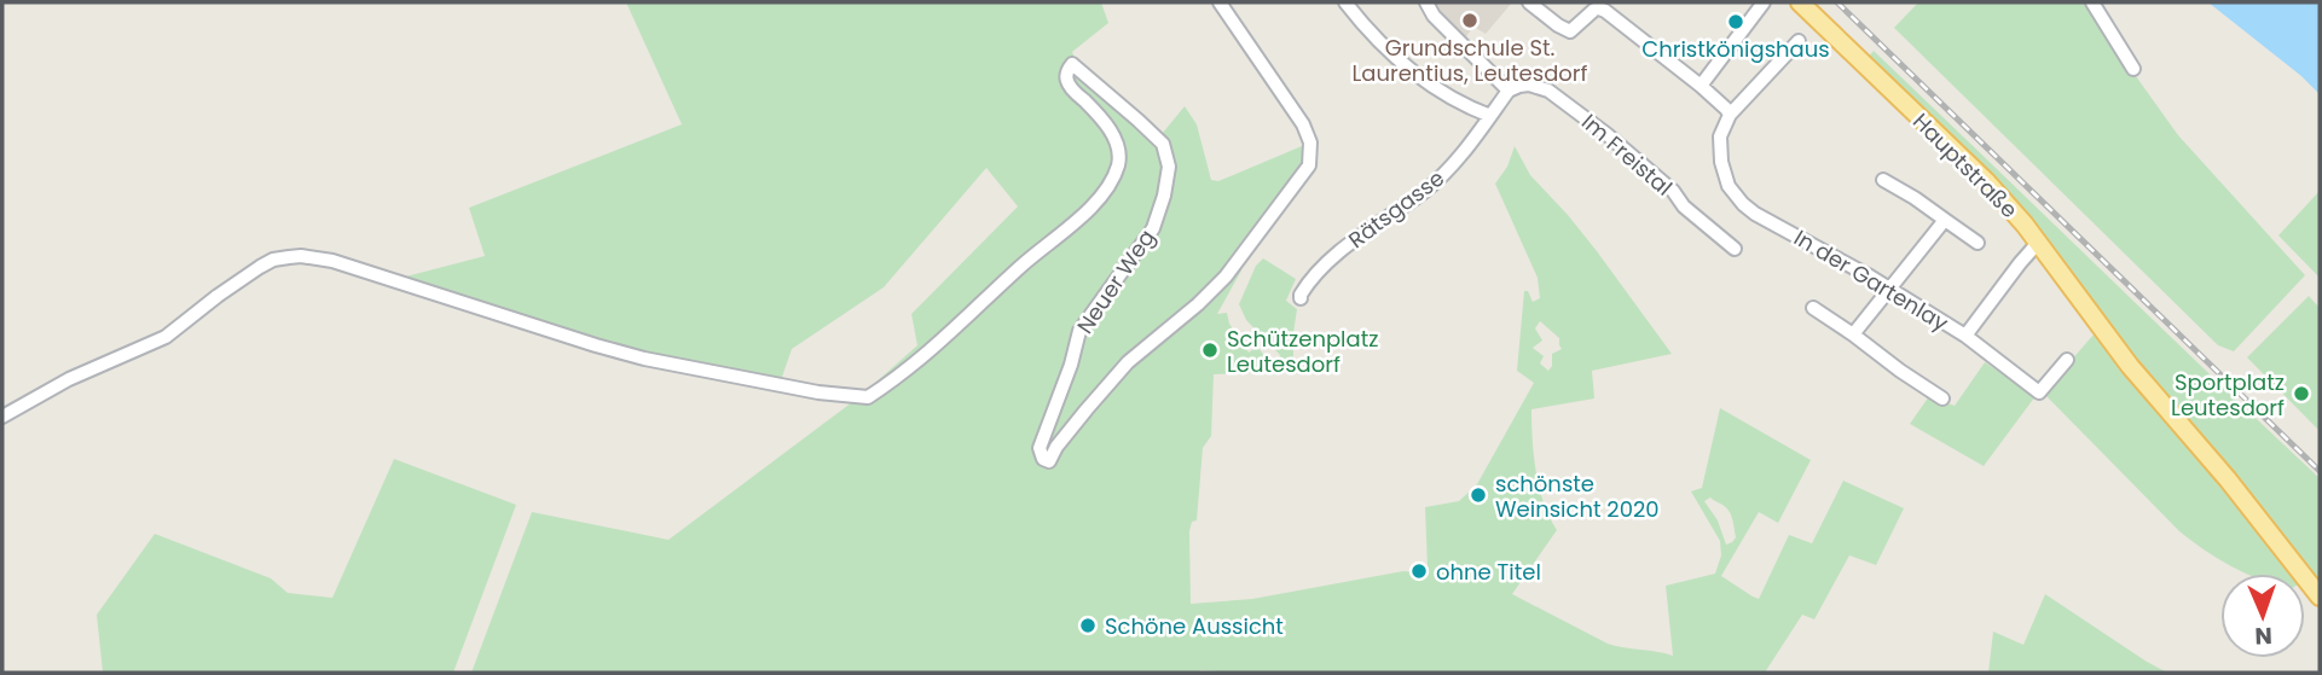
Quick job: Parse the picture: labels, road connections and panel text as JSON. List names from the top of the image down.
{
  "streets": {
    "main road": ["Hauptstraße"],
    "street": [
      "Im Freistal",
      "Rätsgasse",
      "In der Gartenlay",
      "Neuer Weg"
    ]
  },
  "crossings": [
    ["Im Freistal", "Rätsgasse"]
  ],
  "places": [
    "Grundschule St. Laurentius, Leutesdorf",
    "Christkönigshaus",
    "Schützenplatz Leutesdorf",
    "Sportplatz Leutesdorf",
    "schönste Weinsicht 2020",
    "ohne Titel",
    "Schöne Aussicht"
  ],
  "north": "bottom"
}
